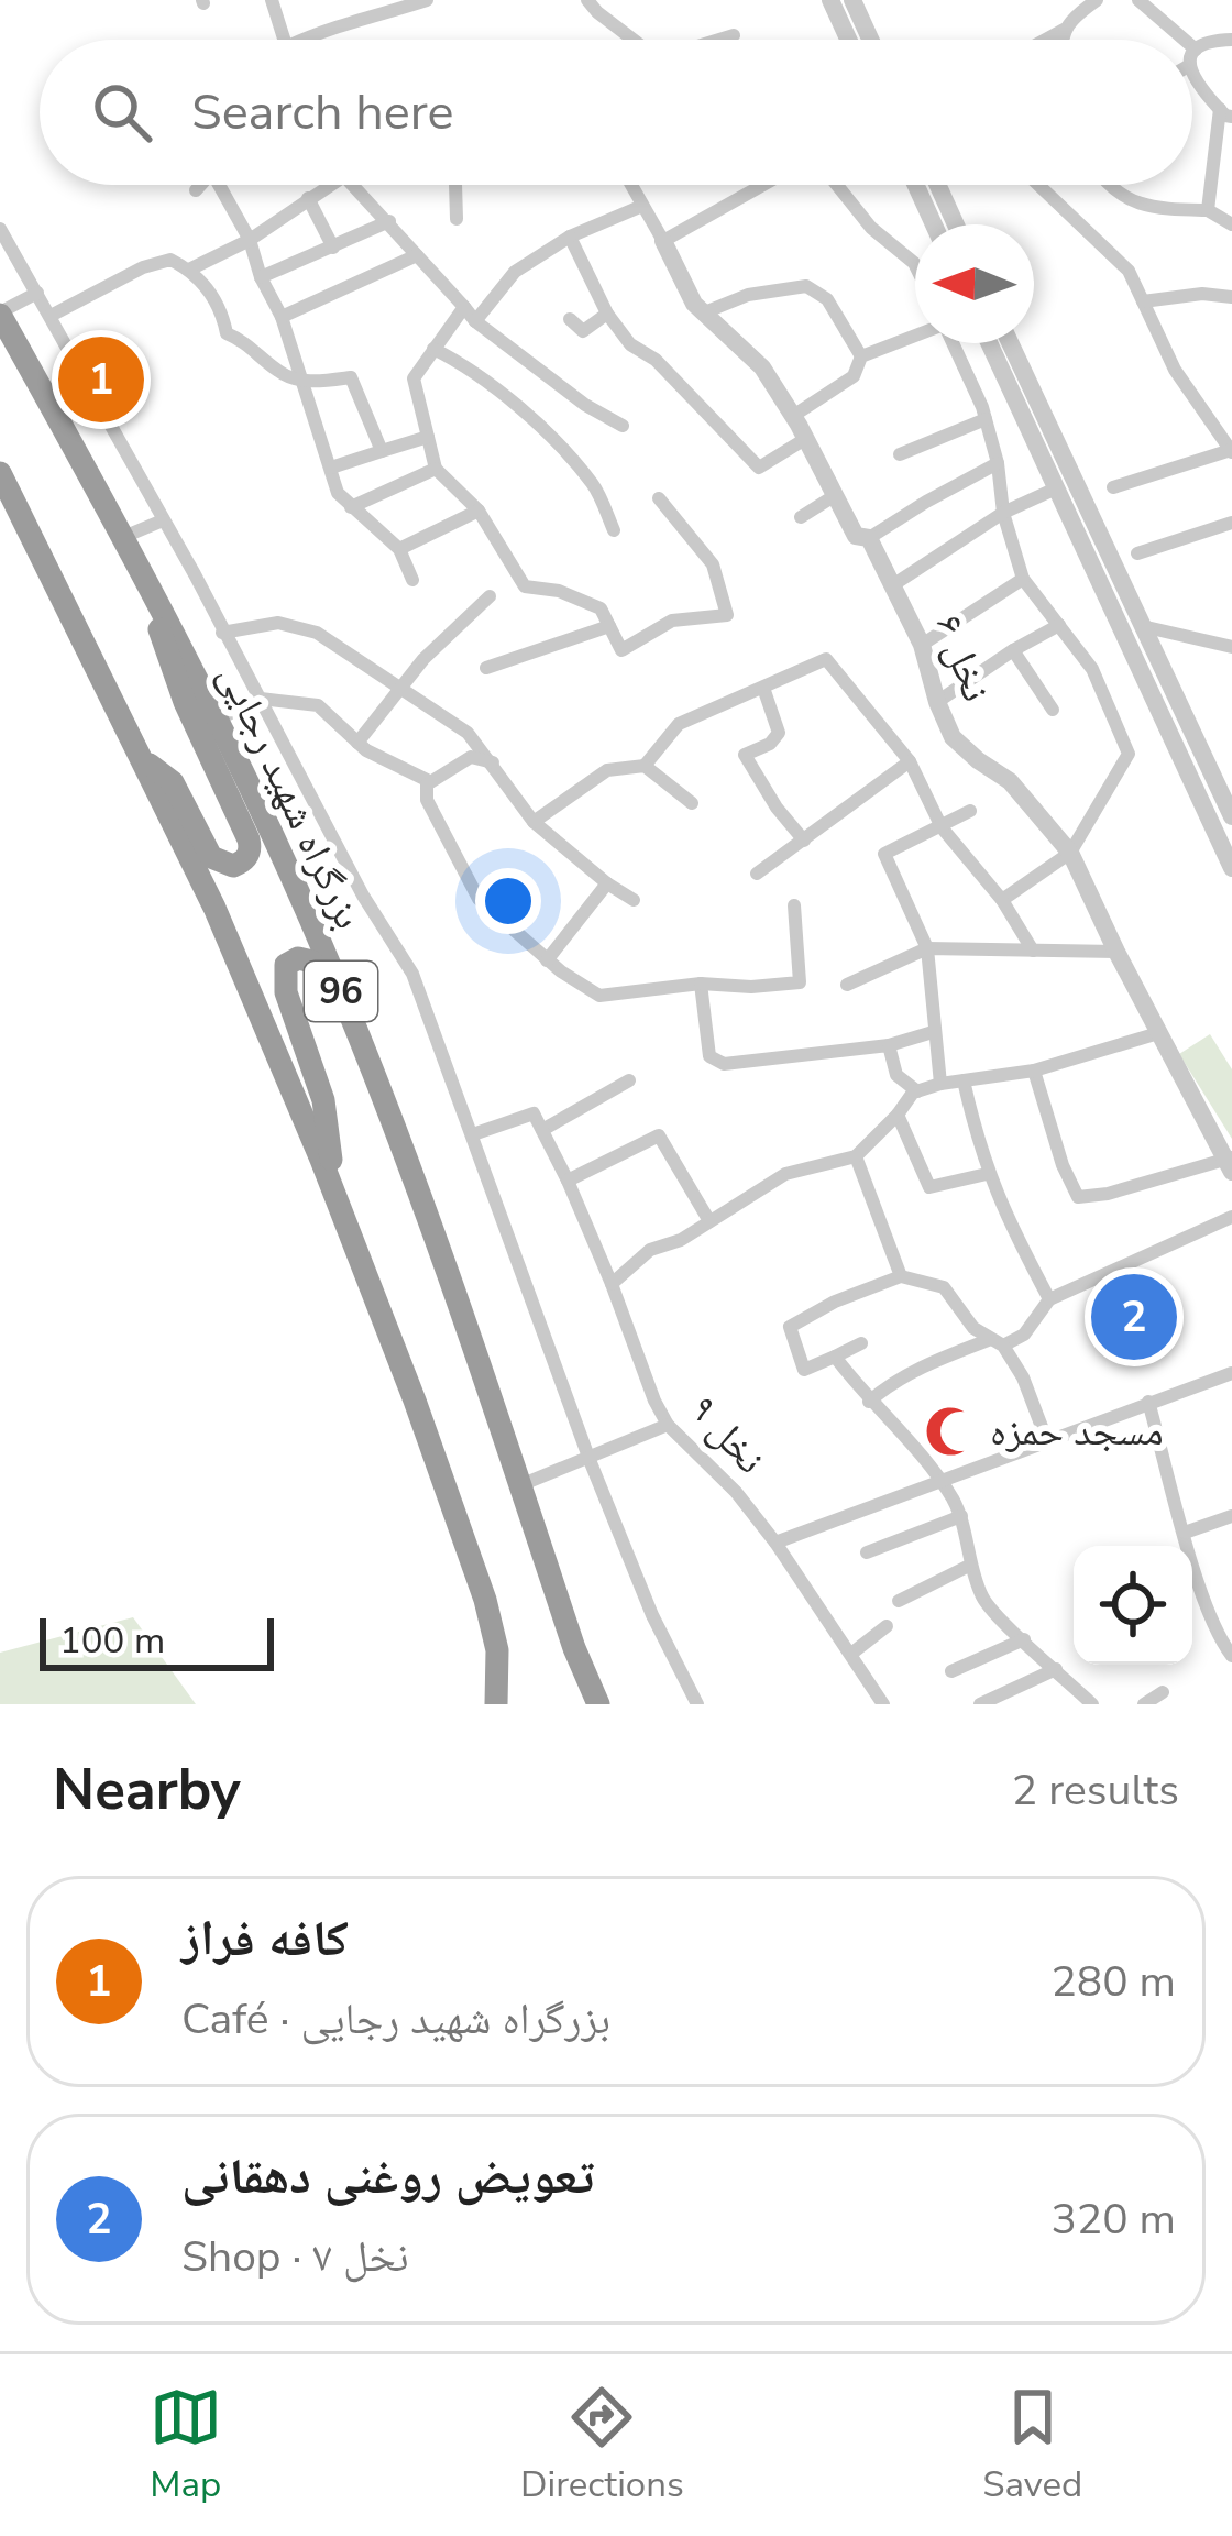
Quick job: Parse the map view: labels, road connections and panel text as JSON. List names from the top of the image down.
{
  "streets": {
    "highway": ["بزرگراه شهید رجایی", "96"],
    "street": ["نخل ۶", "نخل ۹"]
  },
  "places": {
    "mosque": ["مسجد حمزه"]
  },
  "scale_bar": "100 m",
  "north": "left",
  "page": {
    "search": "Search here",
    "pins": ["1", "2"],
    "scale": "100 m",
    "heading": ["Nearby", "2 results"],
    "list": [
      {
        "mark": "1",
        "name": "کافه فراز",
        "note": "Café · بزرگراه شهید رجایی",
        "value": "280 m"
      },
      {
        "mark": "2",
        "name": "تعویض روغنی دهقانی",
        "note": "Shop · نخل ۷",
        "value": "320 m"
      }
    ],
    "nav": ["Map", "Directions", "Saved"]
  }
}
